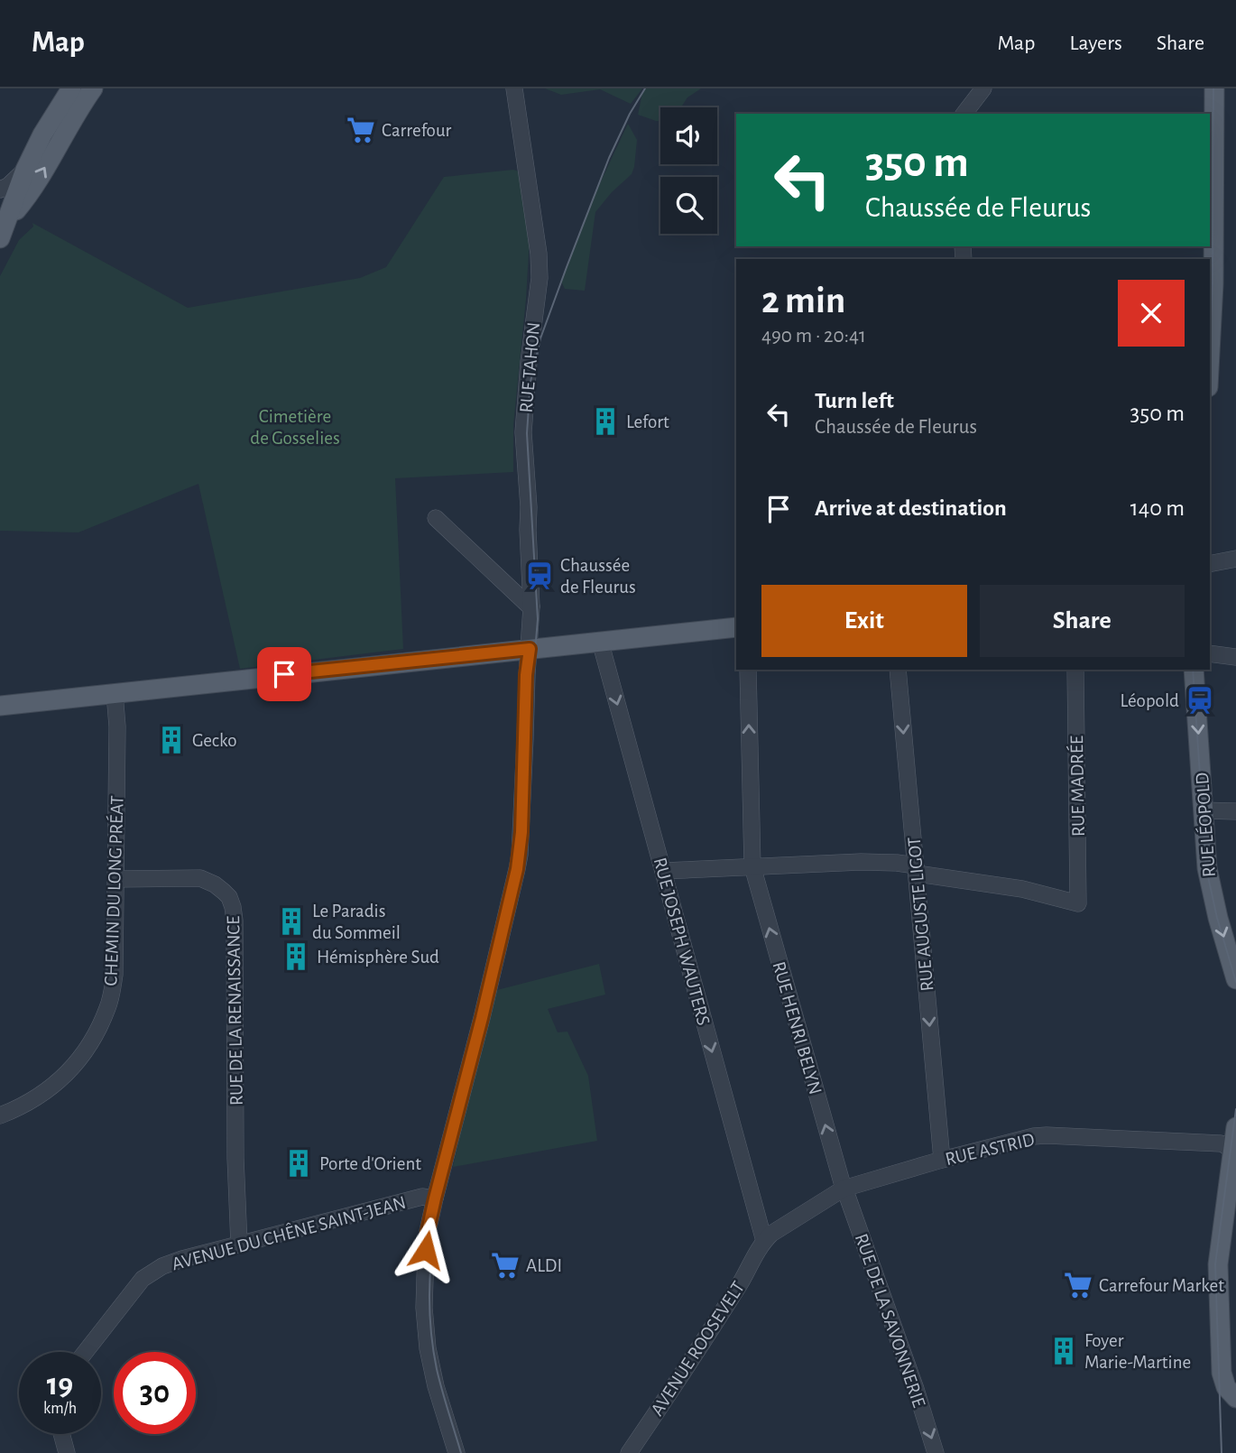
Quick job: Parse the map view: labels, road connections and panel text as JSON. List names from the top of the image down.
{
  "streets": {
    "main road": ["RUE LÉOPOLD"],
    "street": [
      "RUE TAHON",
      "RUE MADRÉE",
      "CHEMIN DU LONG PRÉAT",
      "RUE AUGUSTE LIGOT",
      "RUE JOSEPH WAUTERS",
      "RUE DE LA RENAISSANCE",
      "RUE HENRI BELYN",
      "RUE ASTRID",
      "AVENUE DU CHÊNE SAINT-JEAN",
      "RUE DE LA SAVONNERIE",
      "AVENUE ROOSEVELT"
    ]
  },
  "crossings": [
    ["RUE TAHON", "AVENUE DU CHÊNE SAINT-JEAN"],
    ["RUE MADRÉE", "RUE AUGUSTE LIGOT"],
    ["CHEMIN DU LONG PRÉAT", "RUE DE LA RENAISSANCE"],
    ["RUE AUGUSTE LIGOT", "RUE ASTRID"],
    ["RUE JOSEPH WAUTERS", "RUE ASTRID"],
    ["RUE JOSEPH WAUTERS", "AVENUE ROOSEVELT"],
    ["RUE DE LA RENAISSANCE", "AVENUE DU CHÊNE SAINT-JEAN"],
    ["RUE HENRI BELYN", "RUE ASTRID"],
    ["RUE HENRI BELYN", "RUE DE LA SAVONNERIE"],
    ["RUE ASTRID", "RUE DE LA SAVONNERIE"],
    ["RUE ASTRID", "AVENUE ROOSEVELT"]
  ],
  "one_way": [
    "RUE LÉOPOLD",
    "RUE AUGUSTE LIGOT",
    "RUE JOSEPH WAUTERS",
    "RUE HENRI BELYN",
    "RUE DE LA SAVONNERIE"
  ],
  "parks": ["Cimetière de Gosselies"],
  "places": {
    "supermarket": ["Carrefour", "ALDI", "Carrefour Market"],
    "building": [
      "Lefort",
      "Gecko",
      "Le Paradis du Sommeil",
      "Hémisphère Sud",
      "Porte d'Orient",
      "Foyer Marie-Martine"
    ],
    "station": ["Chaussée de Fleurus", "Léopold"]
  },
  "page": {
    "header": "Map",
    "nav": ["Map", "Layers", "Share"],
    "turn": ["350 m", "Chaussée de Fleurus"],
    "heading": ["2 min", "490 m · 20:41"],
    "list": [
      {
        "name": "Turn left",
        "note": "Chaussée de Fleurus",
        "value": "350 m"
      },
      {
        "name": "Arrive at destination",
        "value": "140 m"
      }
    ],
    "buttons": ["Exit", "Share"],
    "speed": "19 km/h",
    "limit": "30"
  }
}
